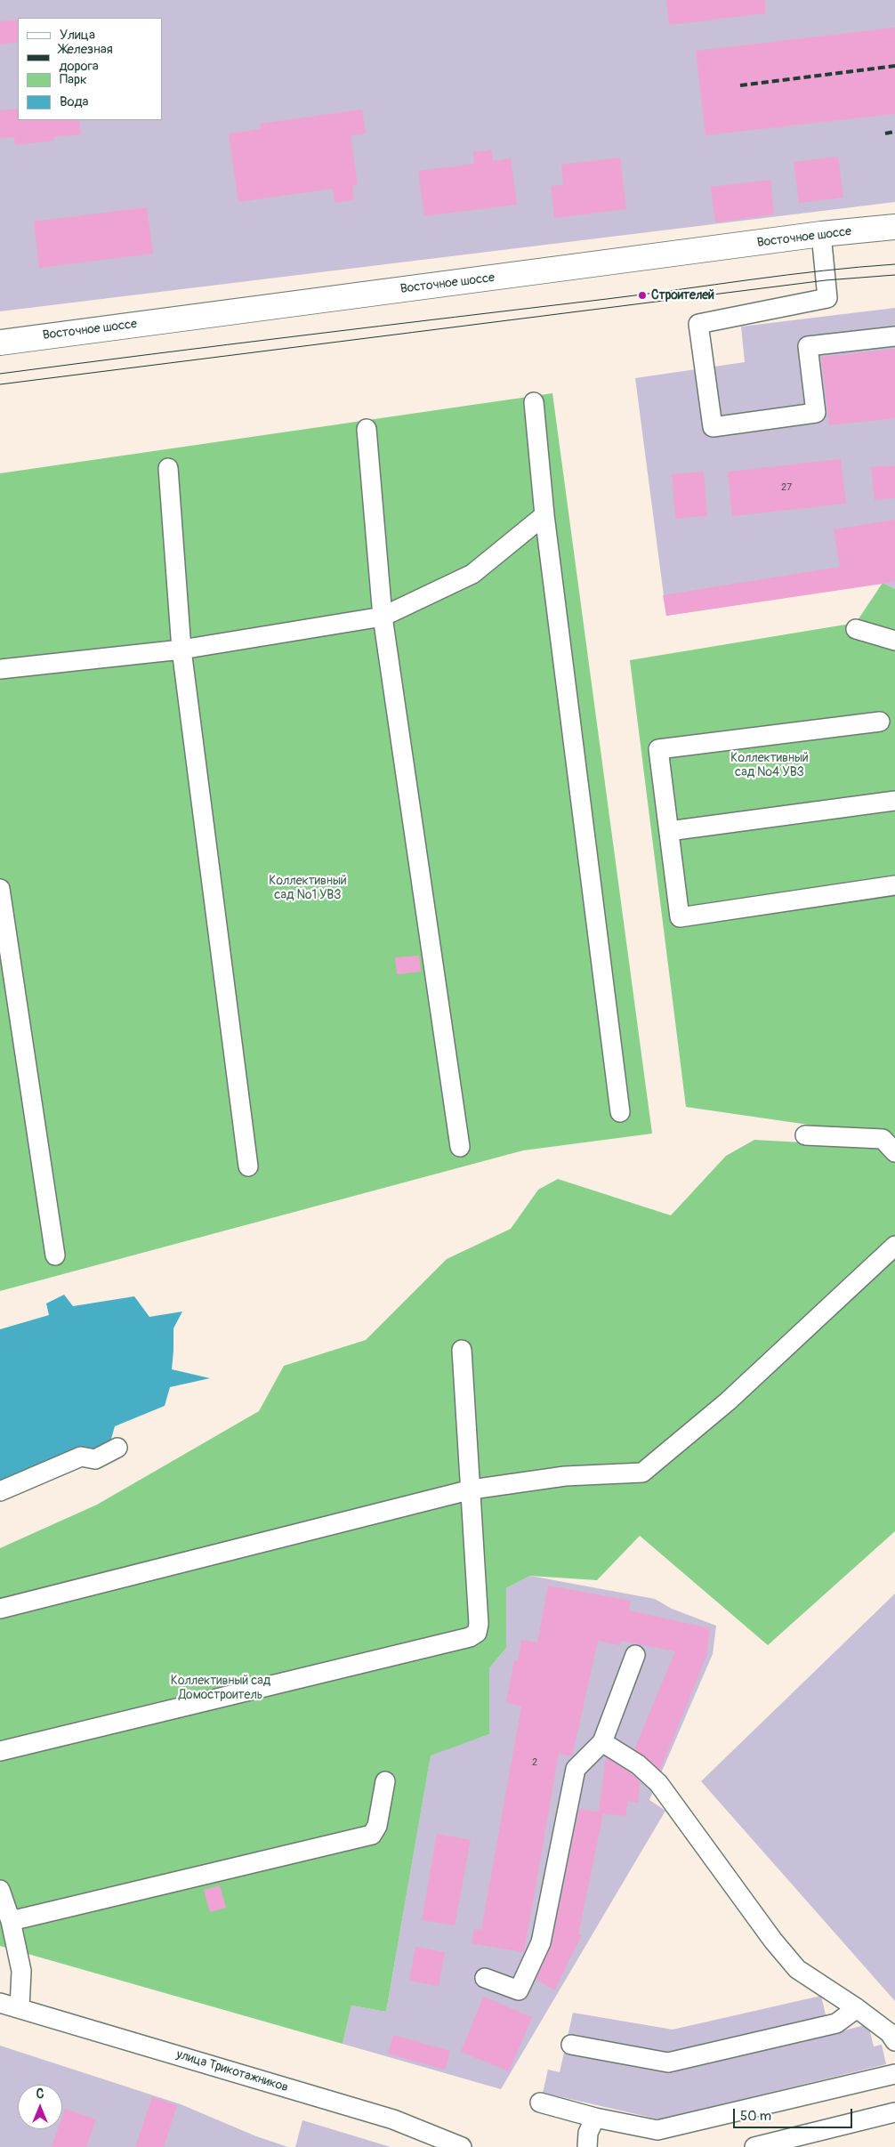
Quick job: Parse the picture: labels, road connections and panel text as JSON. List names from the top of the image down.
{
  "streets": {
    "main road": ["Восточное шоссе"],
    "street": ["улица Трикотажников"]
  },
  "parks": ["Коллективный сад №4 УВЗ", "Коллективный сад №1 УВЗ", "Коллективный сад Домостроитель"],
  "places": ["Строителей"],
  "house_numbers": ["27", "2"],
  "legend": [
    "Улица",
    "Железная дорога",
    "Парк",
    "Вода"
  ],
  "scale_bar": "50 m",
  "north": "top"
}
